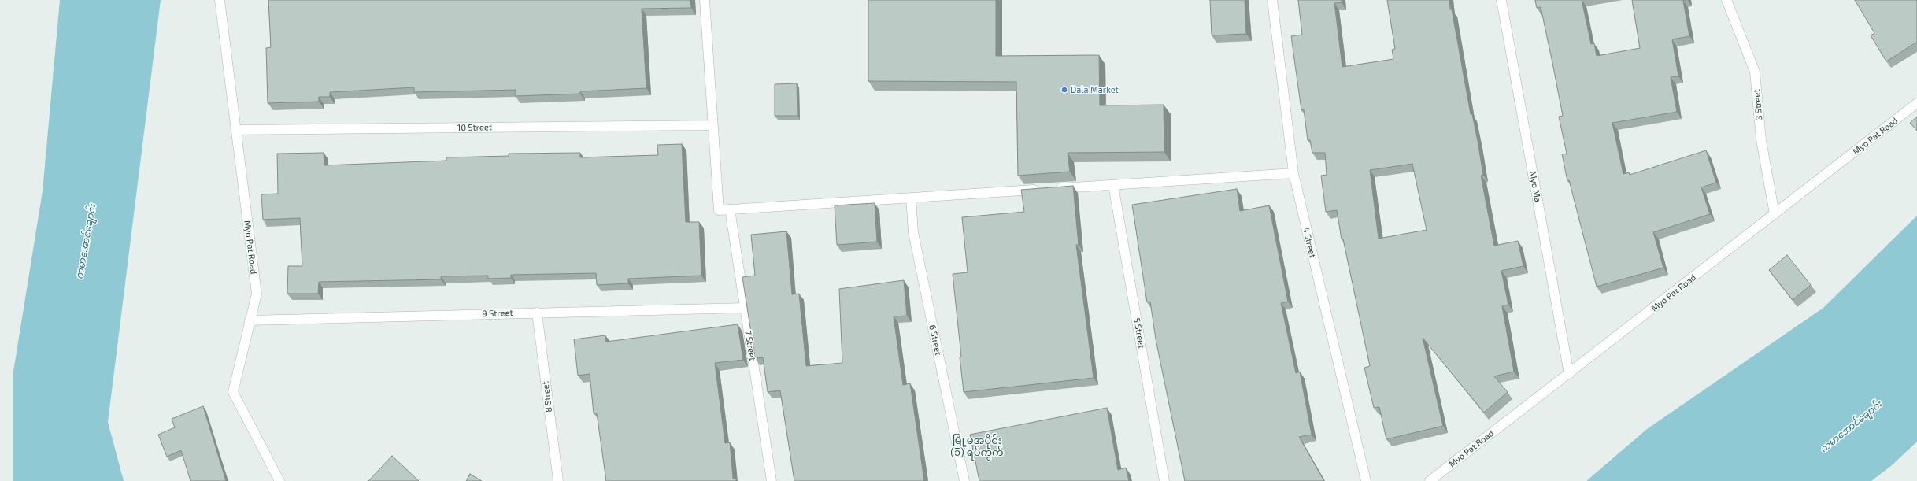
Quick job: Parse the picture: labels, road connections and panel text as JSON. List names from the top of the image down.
{
  "streets": {
    "street": [
      "3 Street",
      "10 Street",
      "Myo Pat Road",
      "Myo Ma",
      "4 Street",
      "9 Street",
      "5 Street",
      "6 Street",
      "7 Street",
      "8 Street"
    ]
  },
  "crossings": [
    ["3 Street", "Myo Pat Road"],
    ["10 Street", "Myo Pat Road"],
    ["Myo Pat Road", "Myo Ma"],
    ["Myo Pat Road", "9 Street"],
    ["9 Street", "7 Street"],
    ["9 Street", "8 Street"]
  ],
  "districts": ["မြို့မအပိုင်း (၁) ရပ်ကွက်"],
  "water": ["ကမာအောင်ချောင်း"],
  "places": ["Dala Market"]
}
